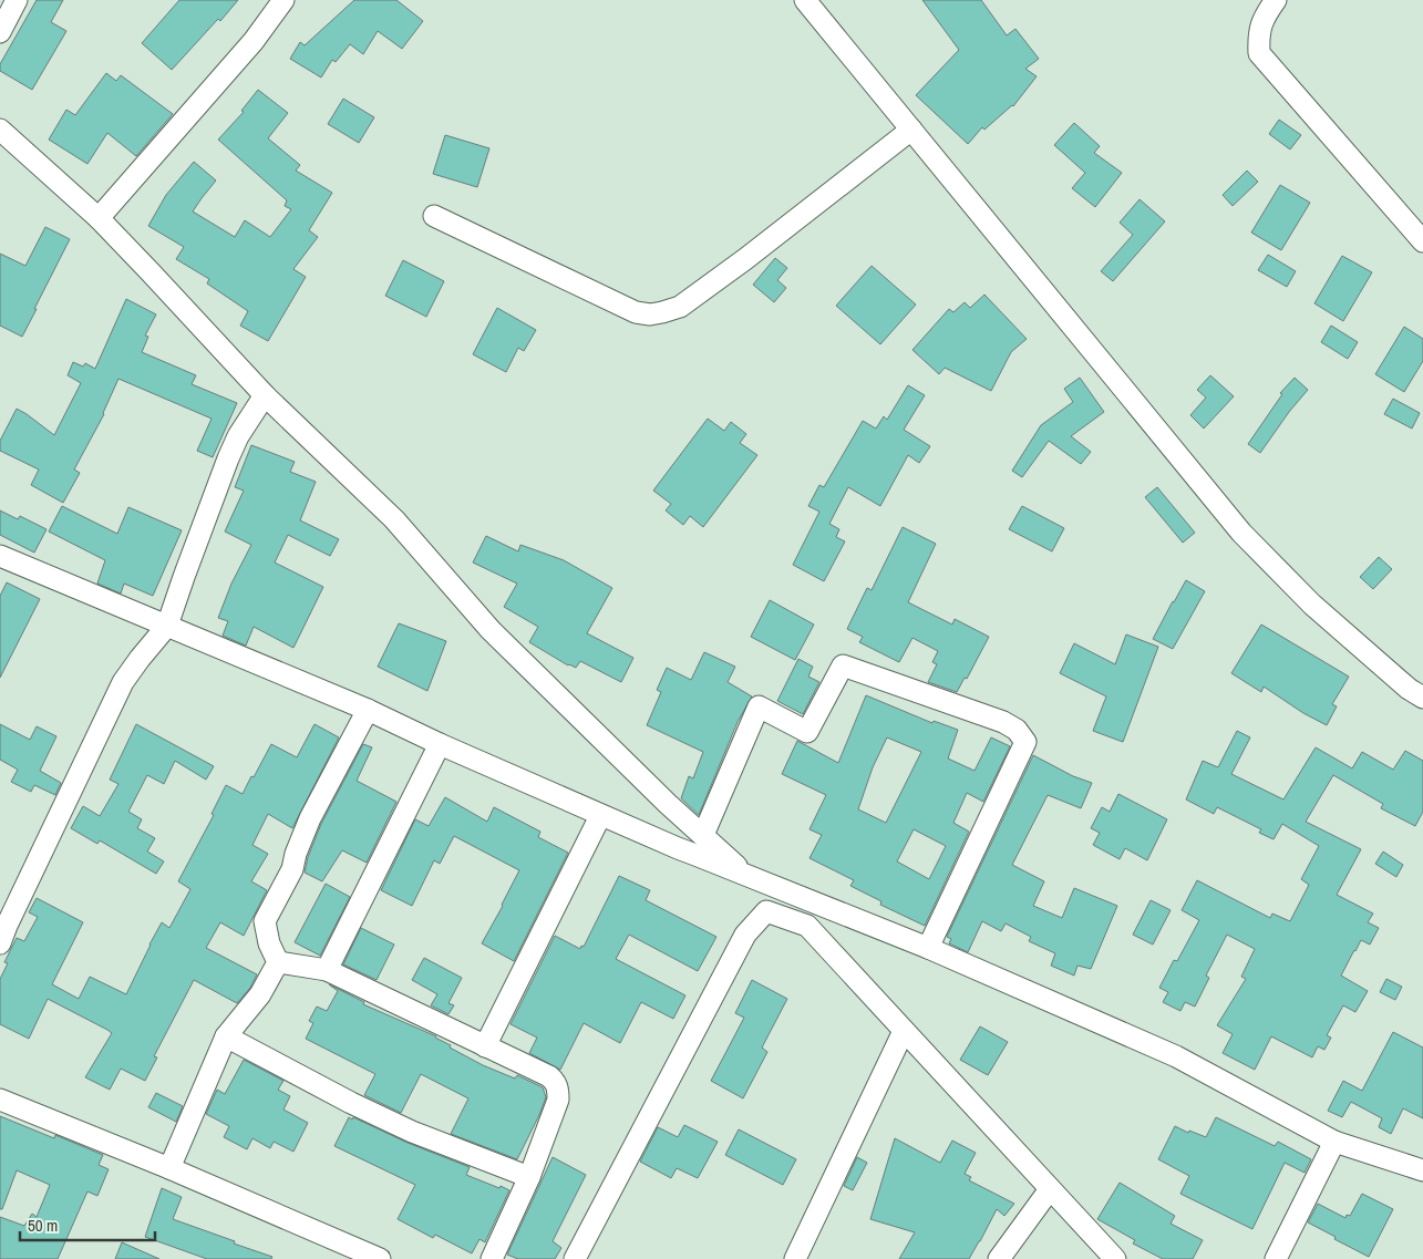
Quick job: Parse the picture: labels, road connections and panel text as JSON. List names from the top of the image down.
{
  "scale_bar": "50 m"
}
